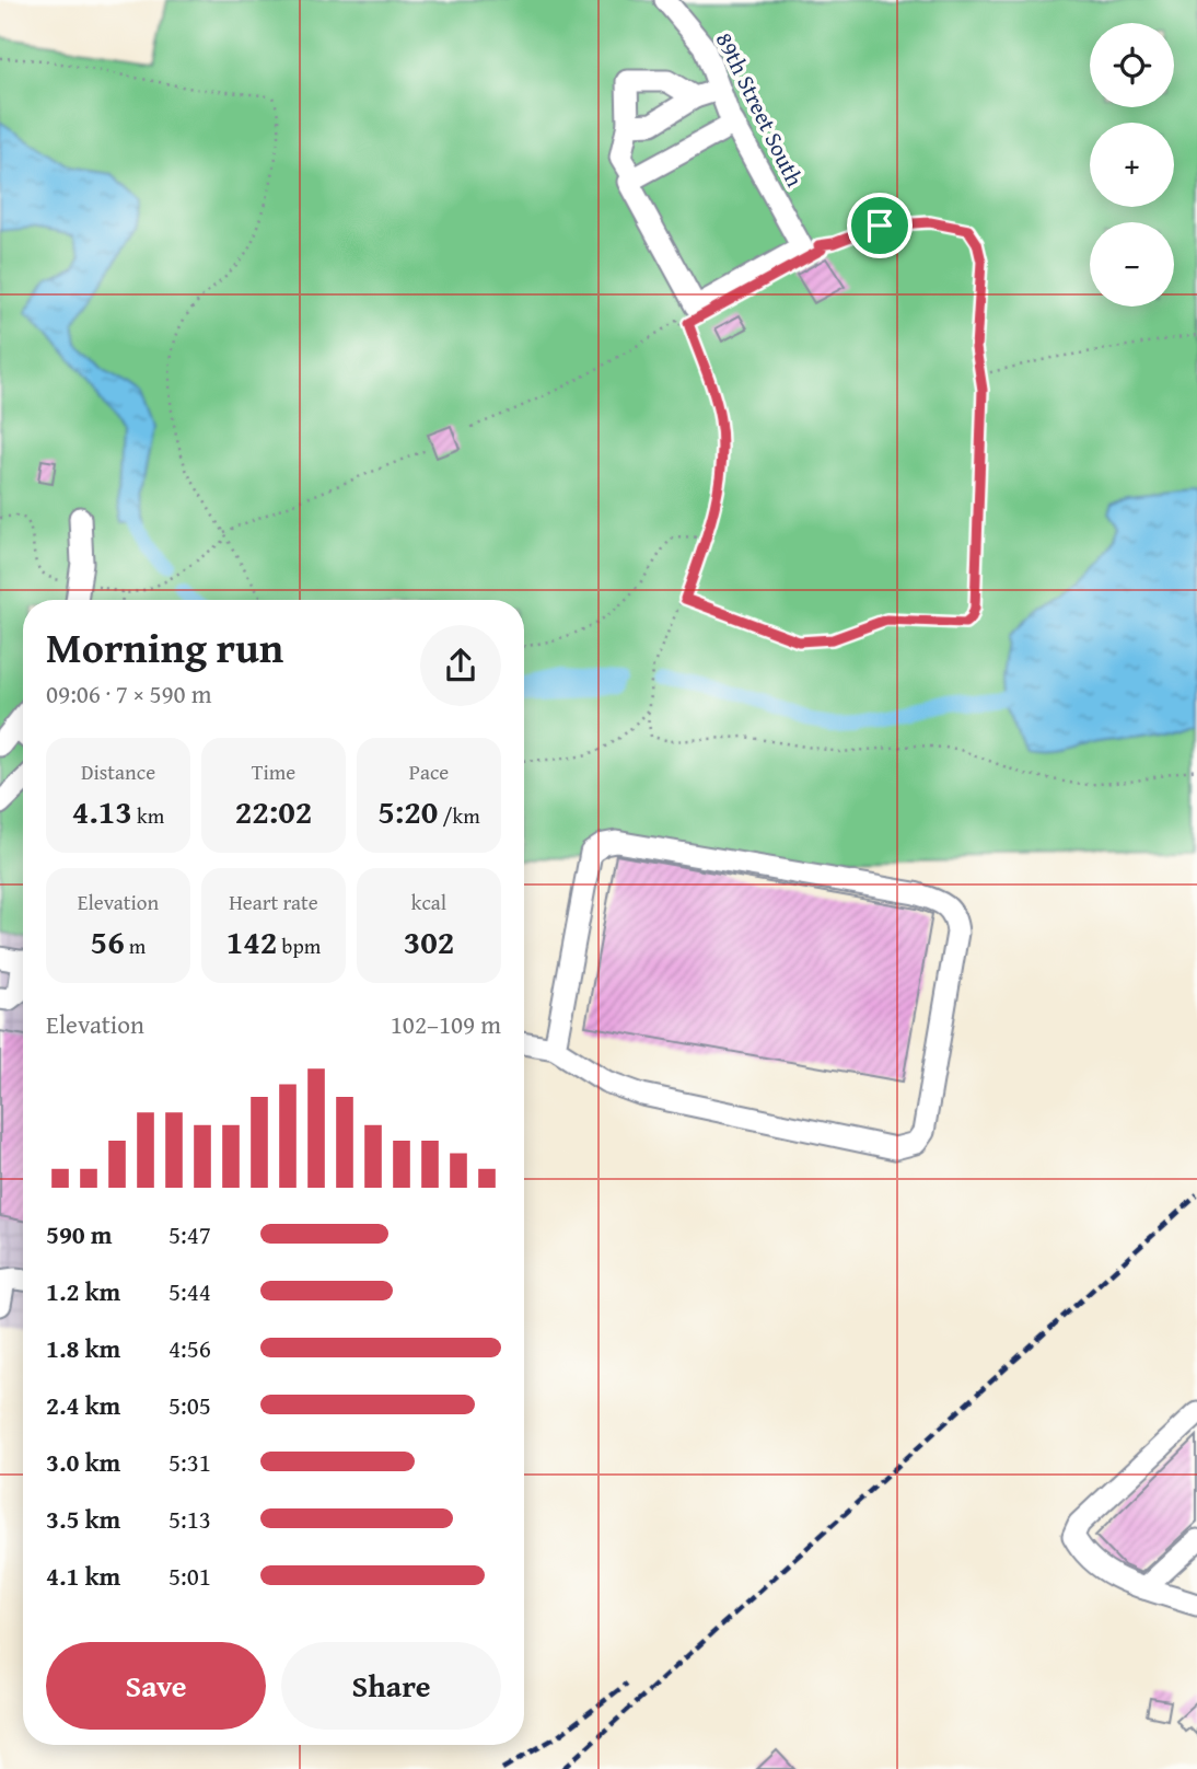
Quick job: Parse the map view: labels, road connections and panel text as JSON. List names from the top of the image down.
{
  "streets": {
    "street": ["89th Street South"]
  },
  "page": {
    "map_buttons": ["+", "−"],
    "heading": ["Morning run", "09:06 · 7 × 590 m"],
    "stats": [
      ["Distance", "4.13 km"],
      ["Time", "22:02"],
      ["Pace", "5:20 /km"],
      ["Elevation", "56 m"],
      ["Heart rate", "142 bpm"],
      ["kcal", "302"]
    ],
    "chart": ["Elevation", "102–109 m"],
    "list": [
      {
        "name": "590 m",
        "note": "5:47"
      },
      {
        "name": "1.2 km",
        "note": "5:44"
      },
      {
        "name": "1.8 km",
        "note": "4:56"
      },
      {
        "name": "2.4 km",
        "note": "5:05"
      },
      {
        "name": "3.0 km",
        "note": "5:31"
      },
      {
        "name": "3.5 km",
        "note": "5:13"
      },
      {
        "name": "4.1 km",
        "note": "5:01"
      }
    ],
    "buttons": ["Save", "Share"]
  }
}
